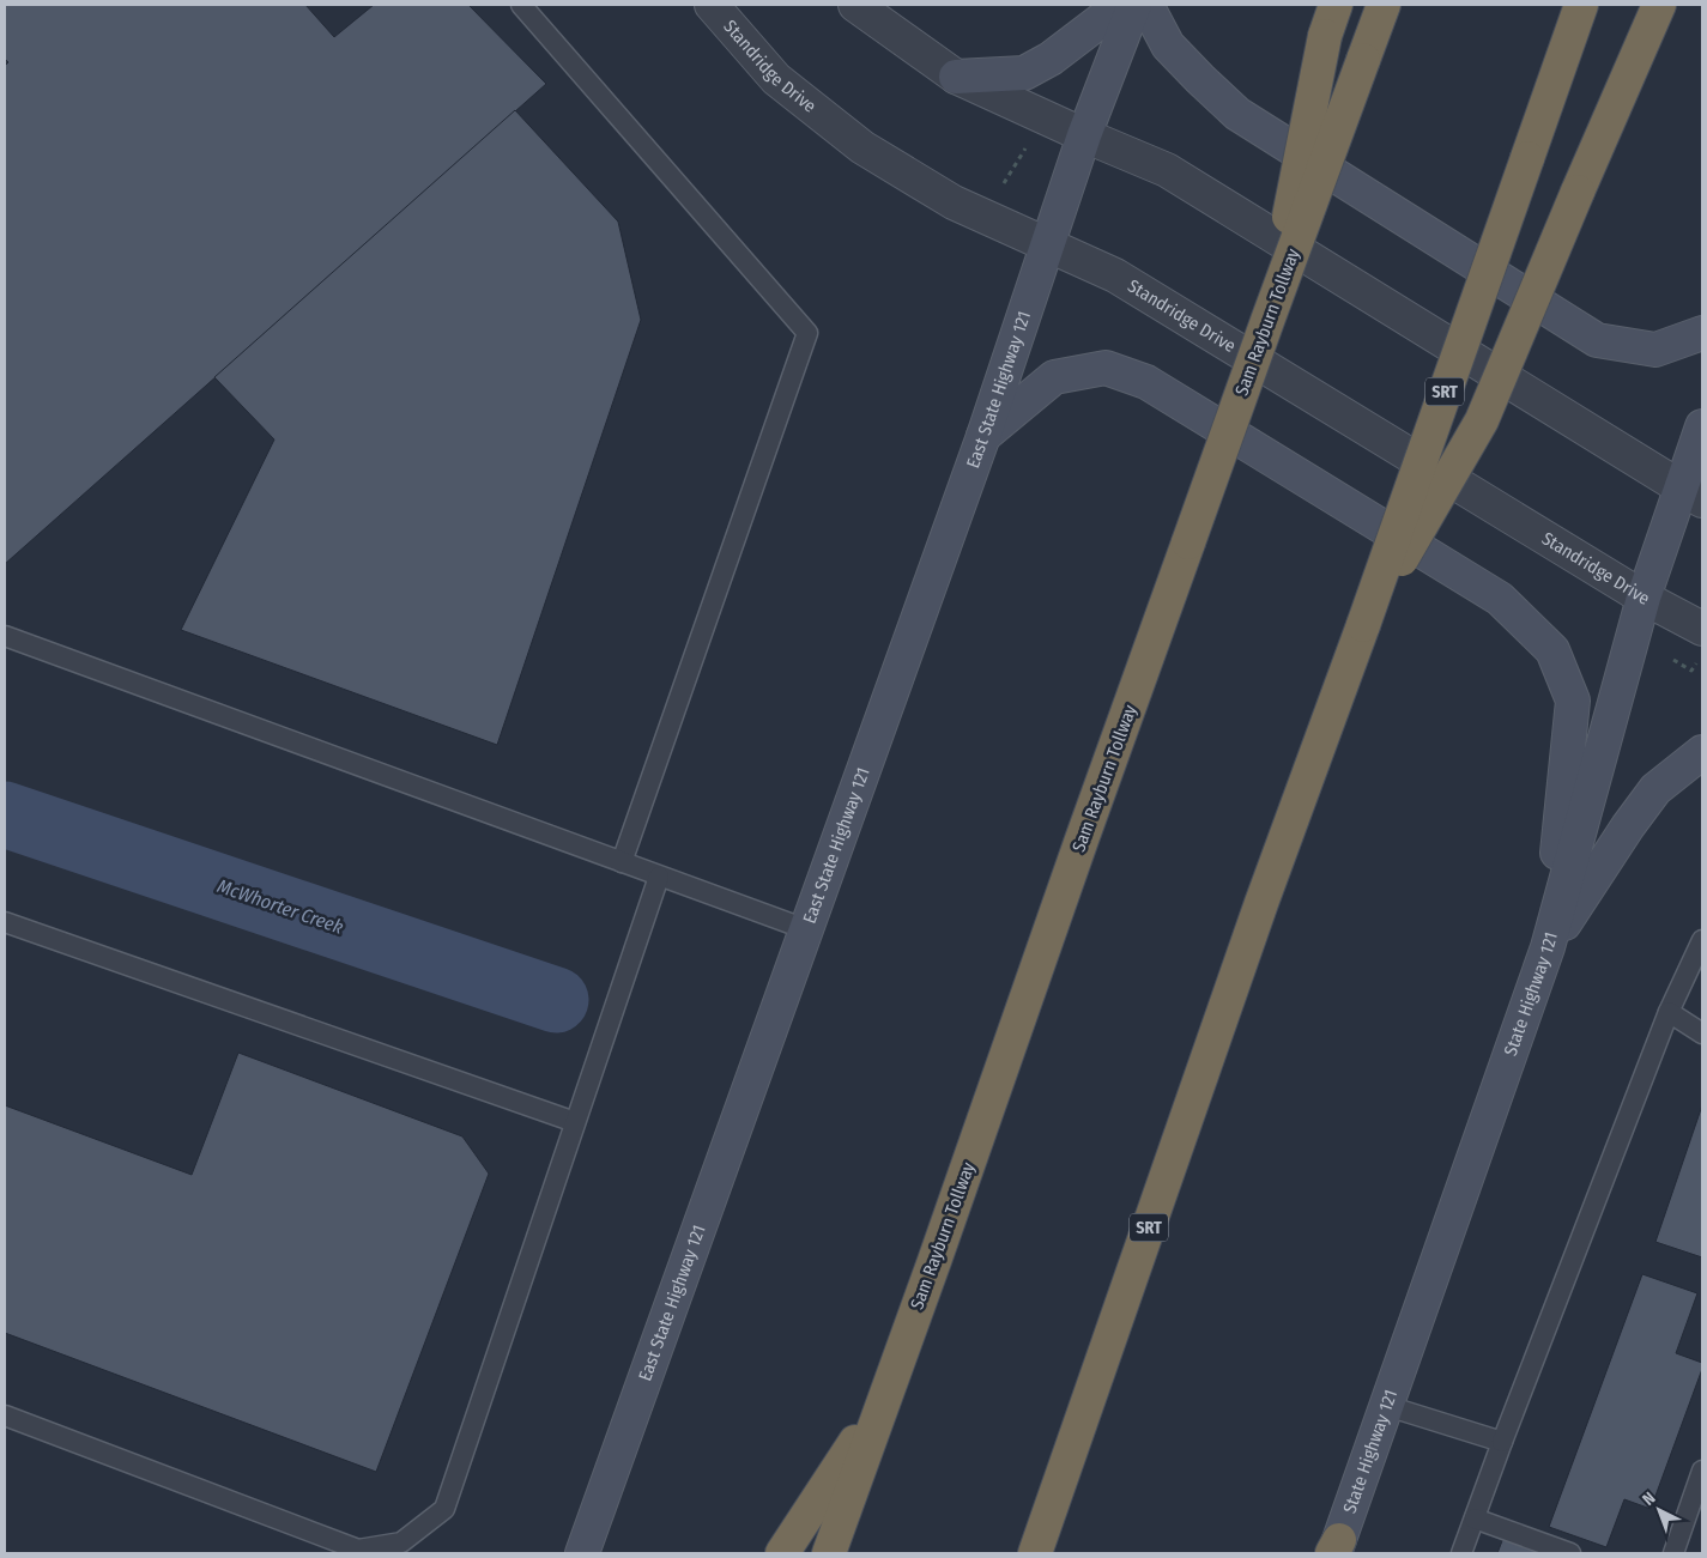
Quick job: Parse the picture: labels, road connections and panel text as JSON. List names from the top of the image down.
{
  "streets": {
    "highway": ["Sam Rayburn Tollway", "SRT"],
    "main road": ["East State Highway 121", "State Highway 121"],
    "street": ["Standridge Drive"]
  },
  "crossings": [
    ["Standridge Drive", "East State Highway 121"],
    ["Standridge Drive", "State Highway 121"]
  ],
  "water": ["McWhorter Creek"],
  "north": "top left"
}
